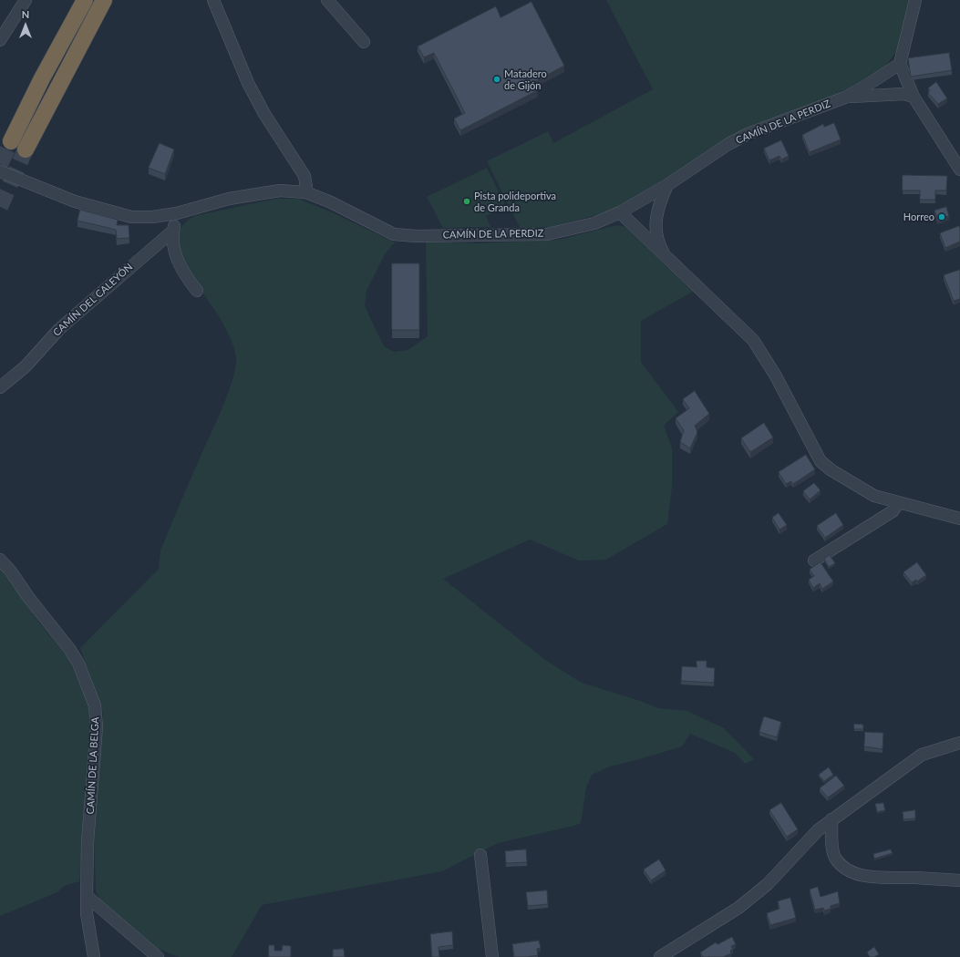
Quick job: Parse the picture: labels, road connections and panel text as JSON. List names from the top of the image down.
{
  "streets": {
    "street": ["CAMÍN DE LA PERDIZ", "CAMÍN DEL CALEYÓN", "CAMÍN DE LA BELGA"]
  },
  "places": ["Matadero de Gijón", "Pista polideportiva de Granda", "Horreo"],
  "north": "top"
}
